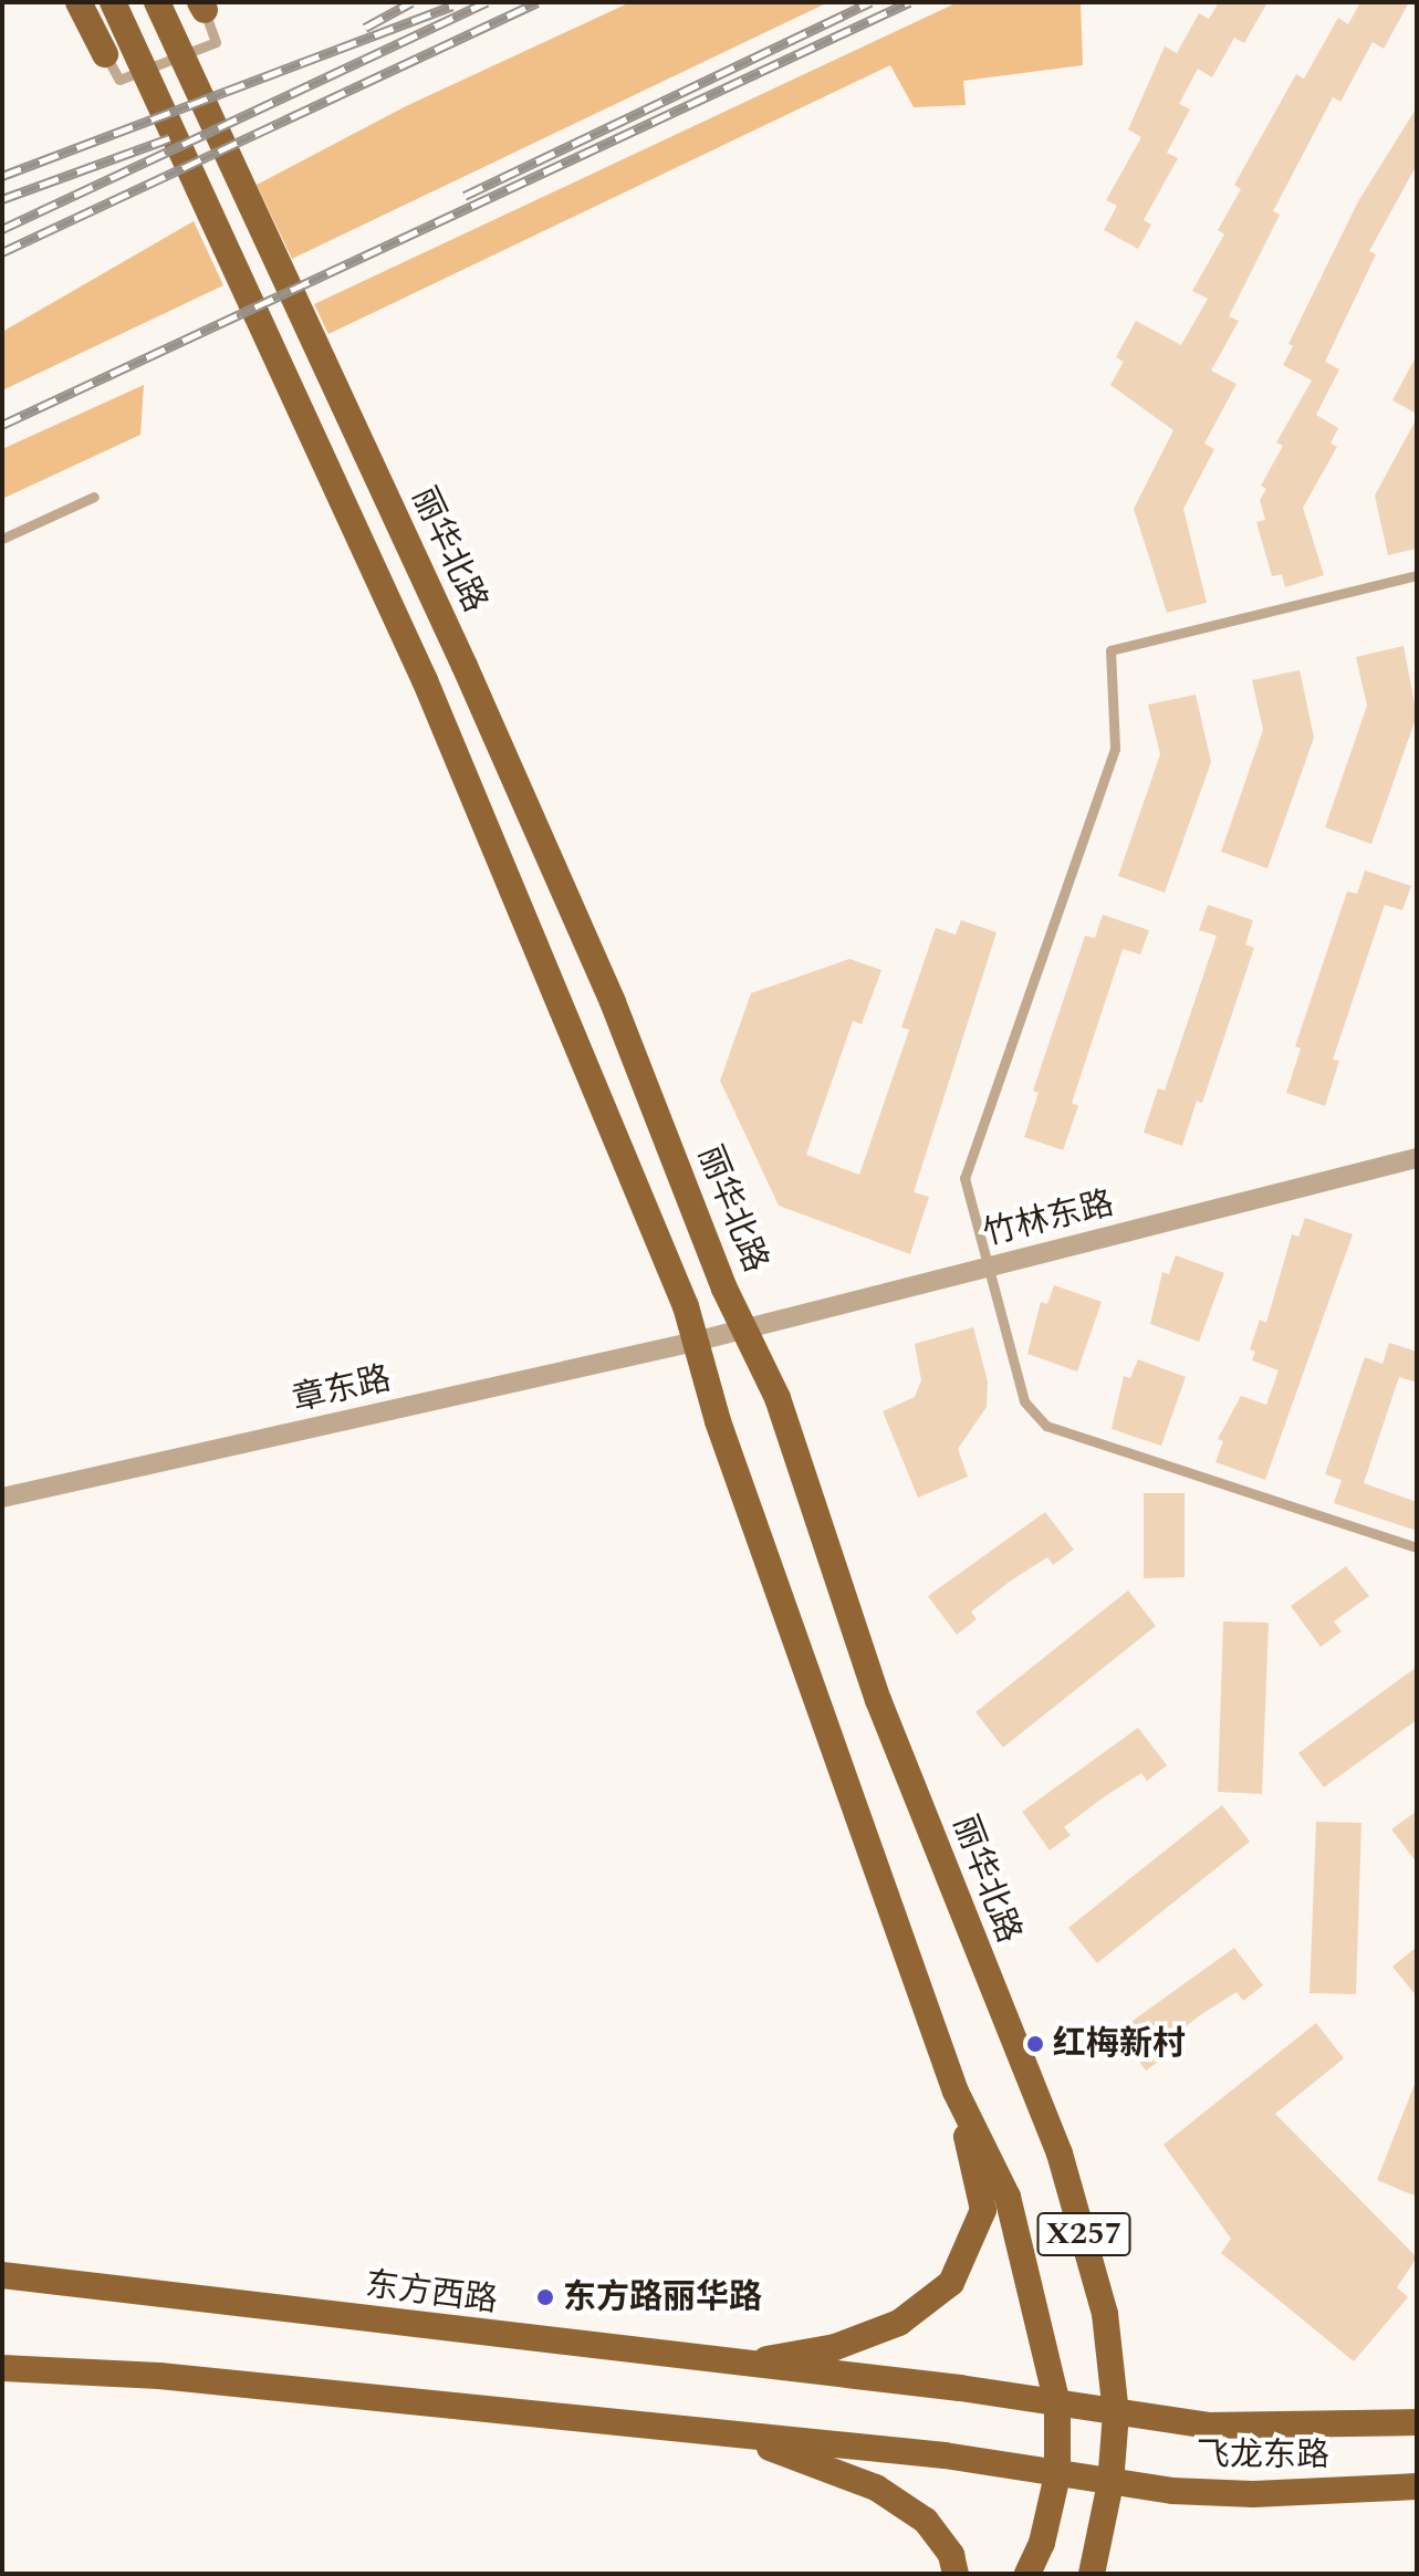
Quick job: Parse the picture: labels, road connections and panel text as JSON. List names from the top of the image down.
{
  "streets": {
    "main road": [
      "丽华北路",
      "X257",
      "东方西路",
      "飞龙东路"
    ],
    "street": ["竹林东路", "章东路"]
  },
  "crossings": [
    ["丽华北路", "竹林东路"],
    ["丽华北路", "东方西路"],
    ["丽华北路", "飞龙东路"],
    ["竹林东路", "章东路"],
    ["东方西路", "飞龙东路"]
  ],
  "places": ["红梅新村", "东方路丽华路"]
}
